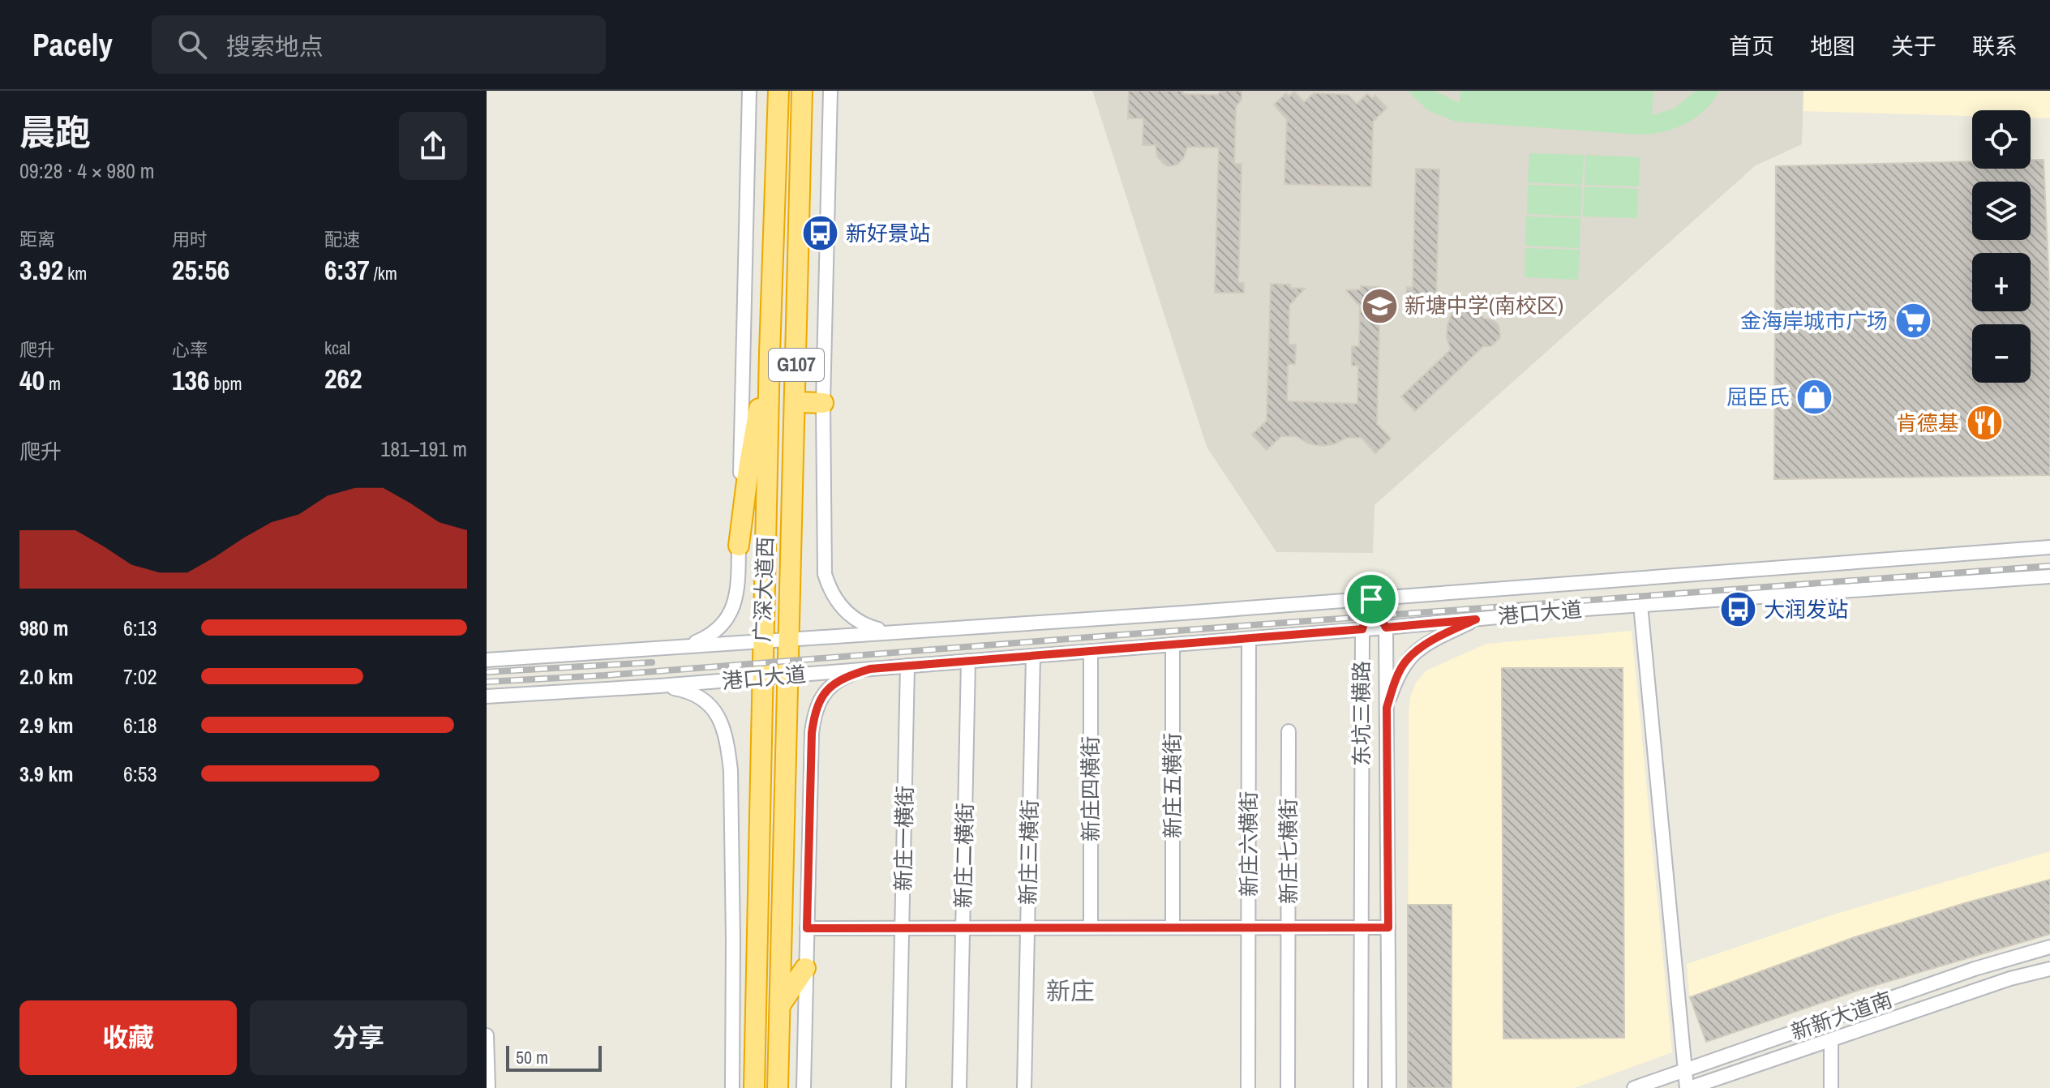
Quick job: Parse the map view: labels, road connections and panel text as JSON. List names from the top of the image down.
{
  "streets": {
    "highway": ["G107", "广深大道西"],
    "street": [
      "港口大道",
      "东坑三横路",
      "新庄五横街",
      "新庄四横街",
      "新庄一横街",
      "新庄六横街",
      "新庄七横街",
      "新庄三横街",
      "新庄二横街",
      "新新大道南"
    ]
  },
  "crossings": [
    ["广深大道西", "港口大道"],
    ["港口大道", "东坑三横路"],
    ["港口大道", "新庄五横街"],
    ["港口大道", "新庄四横街"],
    ["港口大道", "新庄一横街"],
    ["港口大道", "新庄六横街"],
    ["港口大道", "新庄三横街"],
    ["港口大道", "新庄二横街"]
  ],
  "districts": ["新庄"],
  "places": {
    "bus stop": ["新好景站", "大润发站"],
    "school or university": ["新塘中学(南校区)"],
    "supermarket": ["金海岸城市广场"],
    "shop": ["屈臣氏"],
    "restaurant": ["肯德基"]
  },
  "scale_bar": "50 m",
  "page": {
    "header": "Pacely",
    "search": "搜索地点",
    "nav": [
      "首页",
      "地图",
      "关于",
      "联系"
    ],
    "heading": ["晨跑", "09:28 · 4 × 980 m"],
    "map_buttons": ["+", "−"],
    "stats": [
      ["距离", "3.92 km"],
      ["用时", "25:56"],
      ["配速", "6:37 /km"],
      ["爬升", "40 m"],
      ["心率", "136 bpm"],
      ["kcal", "262"]
    ],
    "chart": ["爬升", "181–191 m"],
    "list": [
      {
        "name": "980 m",
        "note": "6:13"
      },
      {
        "name": "2.0 km",
        "note": "7:02"
      },
      {
        "name": "2.9 km",
        "note": "6:18"
      },
      {
        "name": "3.9 km",
        "note": "6:53"
      }
    ],
    "buttons": ["收藏", "分享"],
    "scale": "50 m"
  }
}
